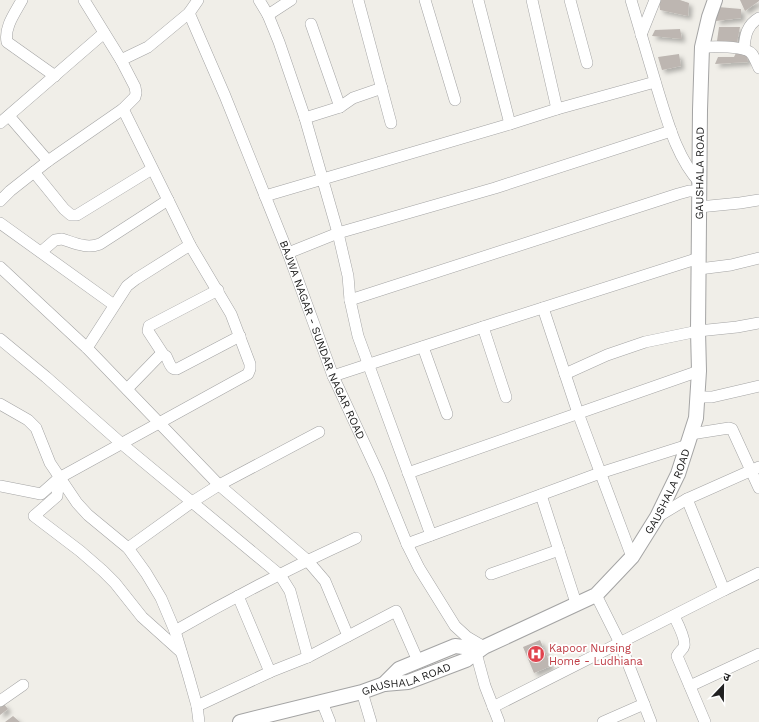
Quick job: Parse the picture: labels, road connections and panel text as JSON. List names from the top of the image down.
{
  "streets": {
    "street": ["GAUSHALA ROAD", "BAJWA NAGAR - SUNDAR NAGAR ROAD"]
  },
  "crossings": [
    ["GAUSHALA ROAD", "BAJWA NAGAR - SUNDAR NAGAR ROAD"]
  ],
  "places": {
    "hospital": ["Kapoor Nursing Home - Ludhiana"]
  },
  "north": "top"
}
